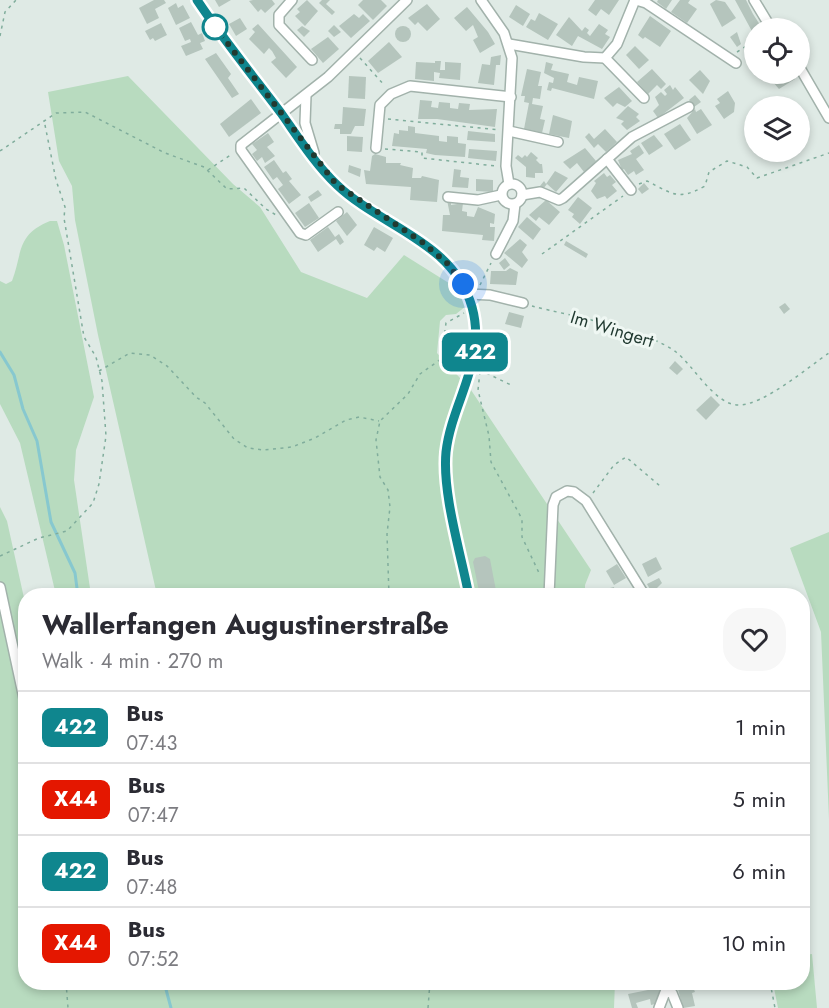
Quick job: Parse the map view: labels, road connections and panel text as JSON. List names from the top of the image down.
{
  "streets": {
    "path": ["Im Wingert"]
  },
  "lines": ["bus line 422"],
  "page": {
    "on_map": "422",
    "heading": ["Wallerfangen Augustinerstraße", "Walk · 4 min · 270 m"],
    "list": [
      {
        "mark": "422",
        "name": "Bus",
        "note": "07:43",
        "value": "1 min"
      },
      {
        "mark": "X44",
        "name": "Bus",
        "note": "07:47",
        "value": "5 min"
      },
      {
        "mark": "422",
        "name": "Bus",
        "note": "07:48",
        "value": "6 min"
      },
      {
        "mark": "X44",
        "name": "Bus",
        "note": "07:52",
        "value": "10 min"
      }
    ]
  }
}
